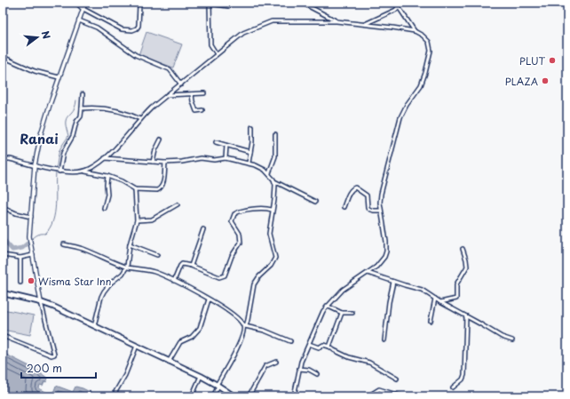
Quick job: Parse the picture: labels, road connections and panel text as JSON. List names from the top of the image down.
{
  "districts": ["Ranai"],
  "places": ["PLUT", "PLAZA", "Wisma Star Inn"],
  "scale_bar": "200 m",
  "north": "right"
}
